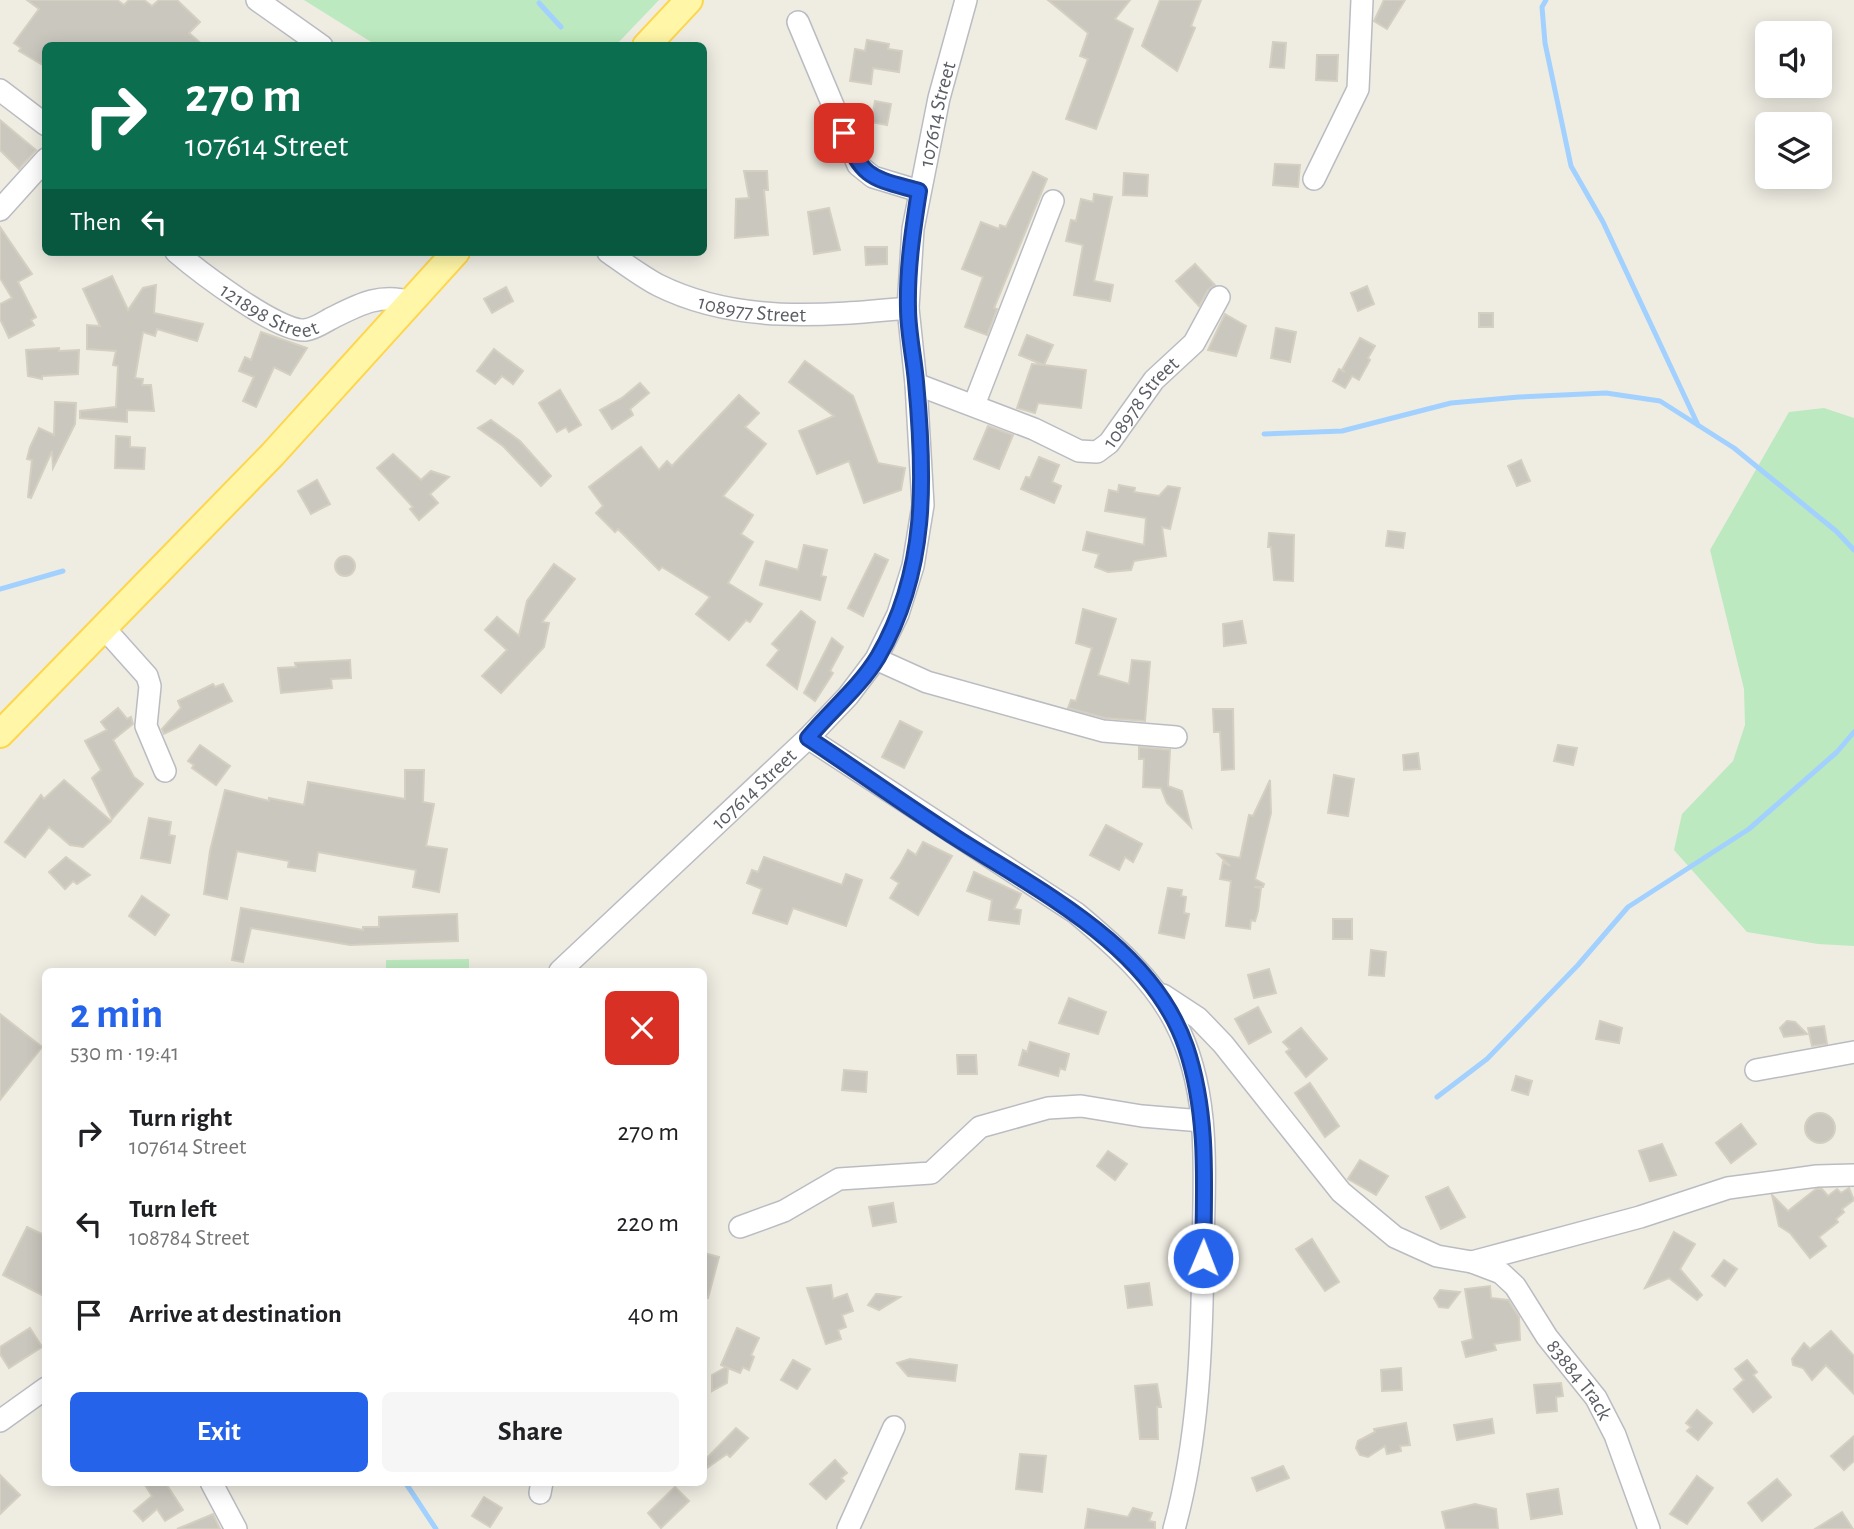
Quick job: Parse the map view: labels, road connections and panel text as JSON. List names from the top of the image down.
{
  "streets": {
    "street": [
      "107614 Street",
      "121898 Street",
      "108977 Street",
      "108978 Street",
      "83884 Track"
    ]
  },
  "crossings": [
    ["107614 Street", "108977 Street"],
    ["107614 Street", "108978 Street"]
  ],
  "page": {
    "turn": ["270 m", "107614 Street"],
    "then": "Then",
    "heading": ["2 min", "530 m · 19:41"],
    "list": [
      {
        "name": "Turn right",
        "note": "107614 Street",
        "value": "270 m"
      },
      {
        "name": "Turn left",
        "note": "108784 Street",
        "value": "220 m"
      },
      {
        "name": "Arrive at destination",
        "value": "40 m"
      }
    ],
    "buttons": ["Exit", "Share"]
  }
}
